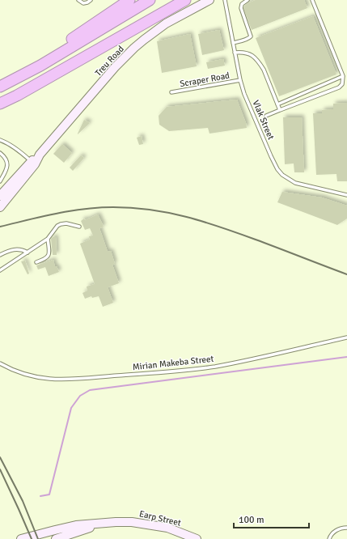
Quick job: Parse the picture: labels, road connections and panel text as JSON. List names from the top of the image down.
{
  "streets": {
    "street": ["Treu Road", "Earp Street"],
    "lane": ["Scraper Road", "Vlak Street", "Mirian Makeba Street"]
  },
  "crossings": [
    ["Scraper Road", "Vlak Street"]
  ],
  "scale_bar": "100 m"
}
